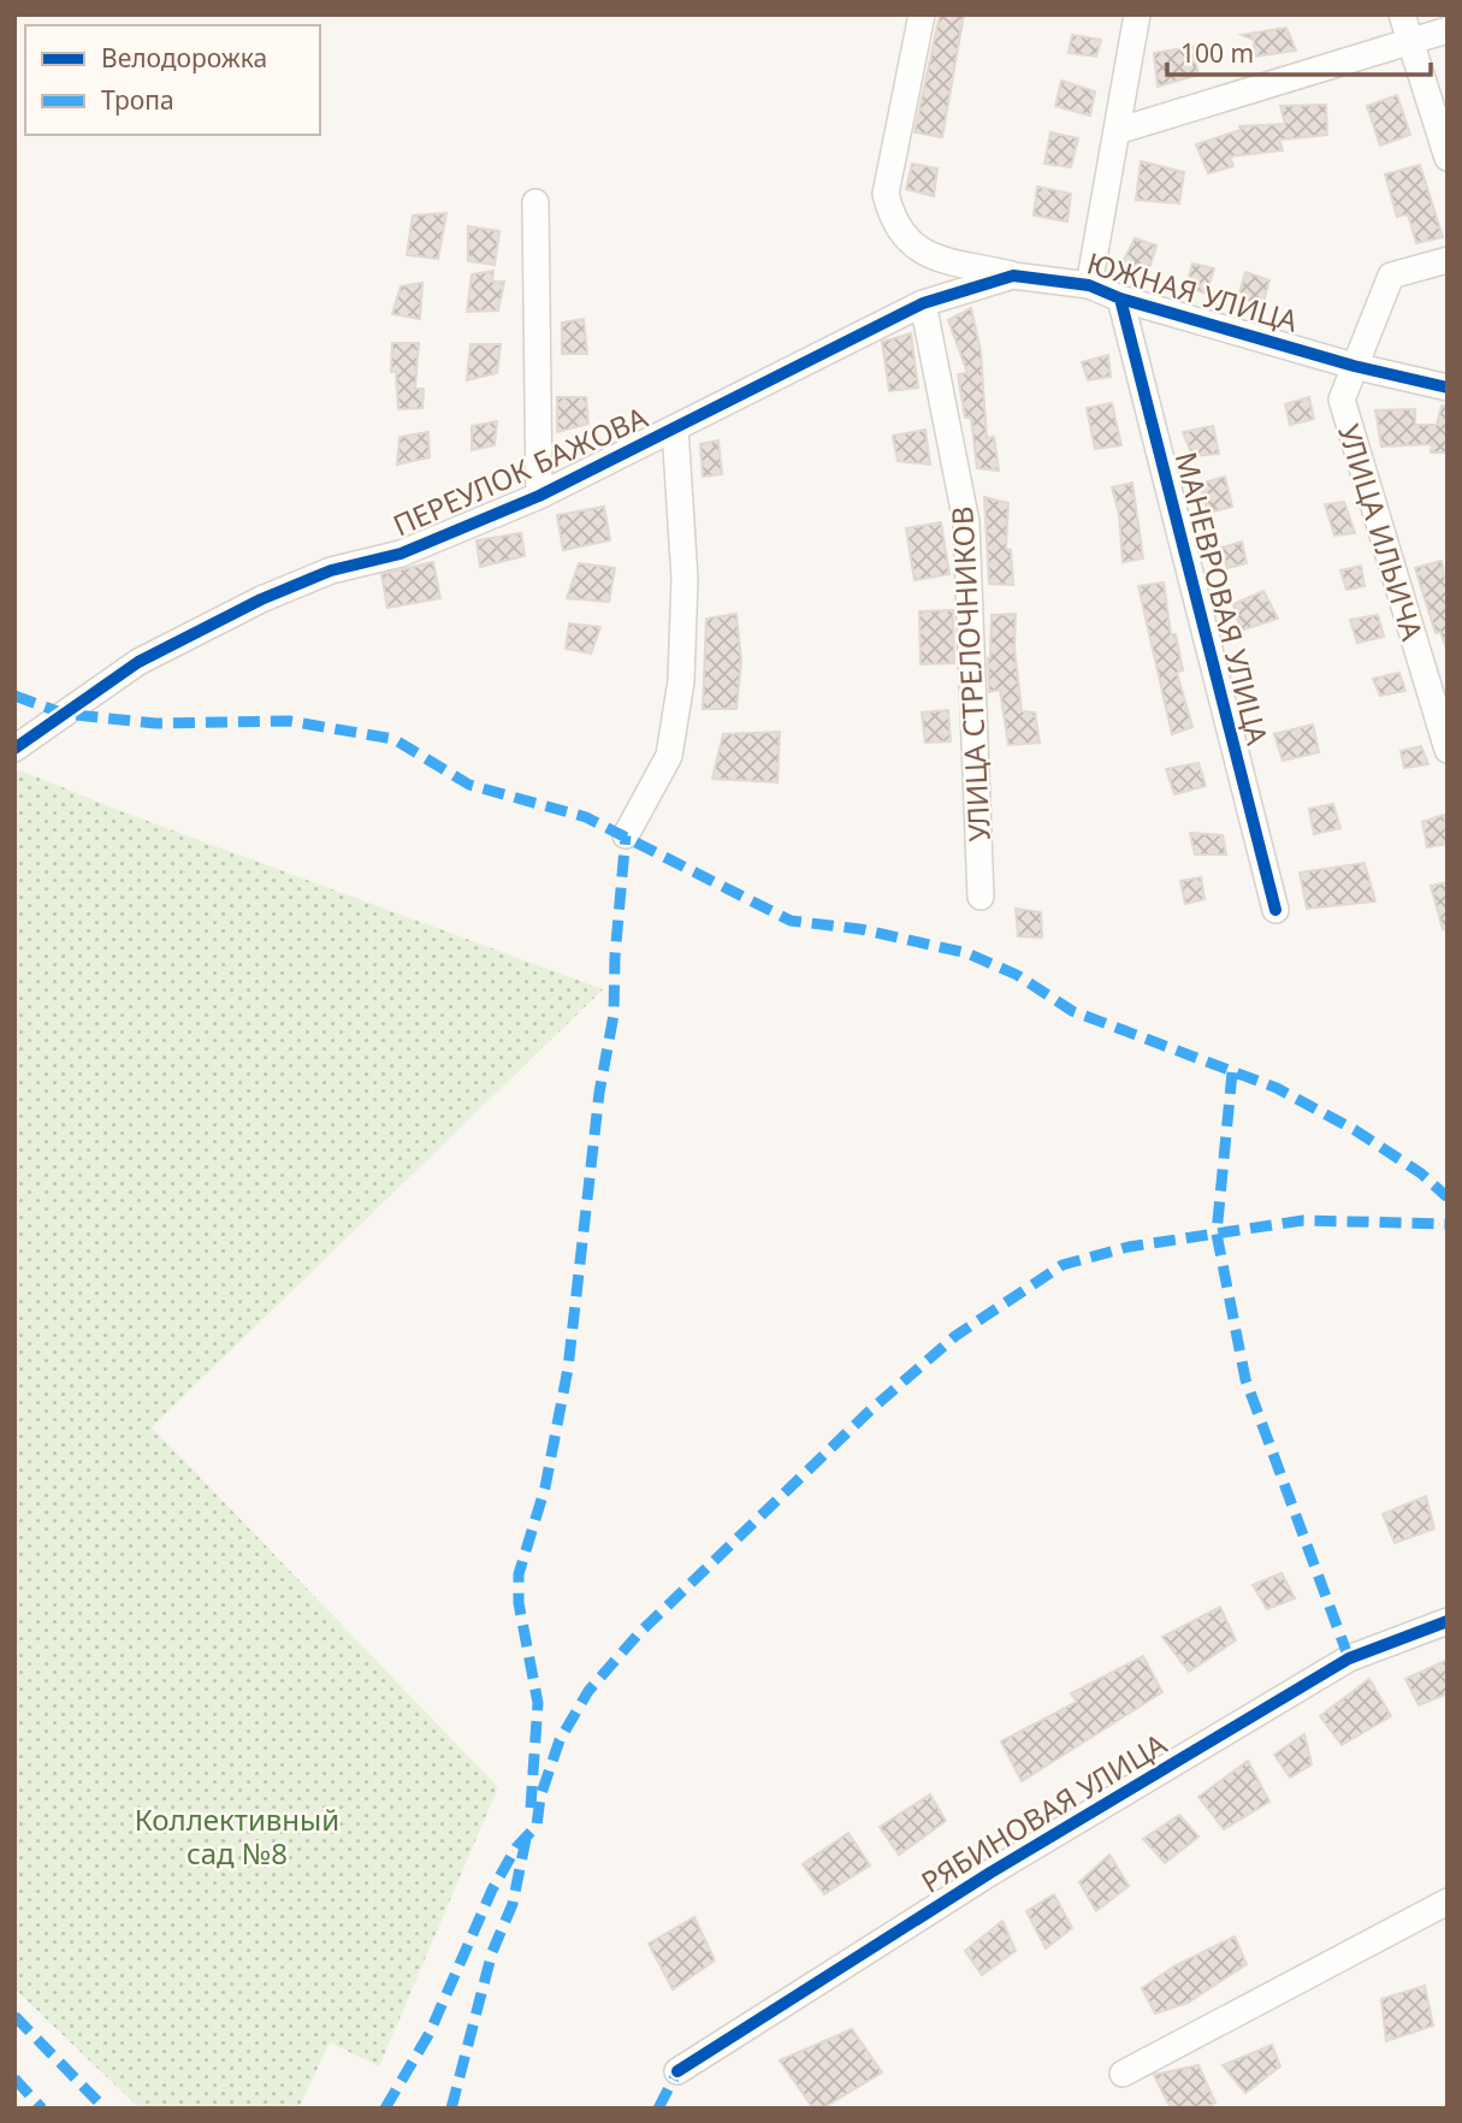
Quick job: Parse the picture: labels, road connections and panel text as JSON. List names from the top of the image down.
{
  "streets": {
    "street": [
      "ЮЖНАЯ УЛИЦА",
      "ПЕРЕУЛОК БАЖОВА",
      "УЛИЦА ИЛЬИЧА",
      "МАНЕВРОВАЯ УЛИЦА",
      "УЛИЦА СТРЕЛОЧНИКОВ",
      "РЯБИНОВАЯ УЛИЦА"
    ]
  },
  "crossings": [
    ["ЮЖНАЯ УЛИЦА", "ПЕРЕУЛОК БАЖОВА"],
    ["ЮЖНАЯ УЛИЦА", "УЛИЦА ИЛЬИЧА"],
    ["ЮЖНАЯ УЛИЦА", "МАНЕВРОВАЯ УЛИЦА"],
    ["ЮЖНАЯ УЛИЦА", "УЛИЦА СТРЕЛОЧНИКОВ"]
  ],
  "parks": ["Коллективный сад №8"],
  "legend": ["Велодорожка", "Тропа"],
  "scale_bar": "100 m"
}
